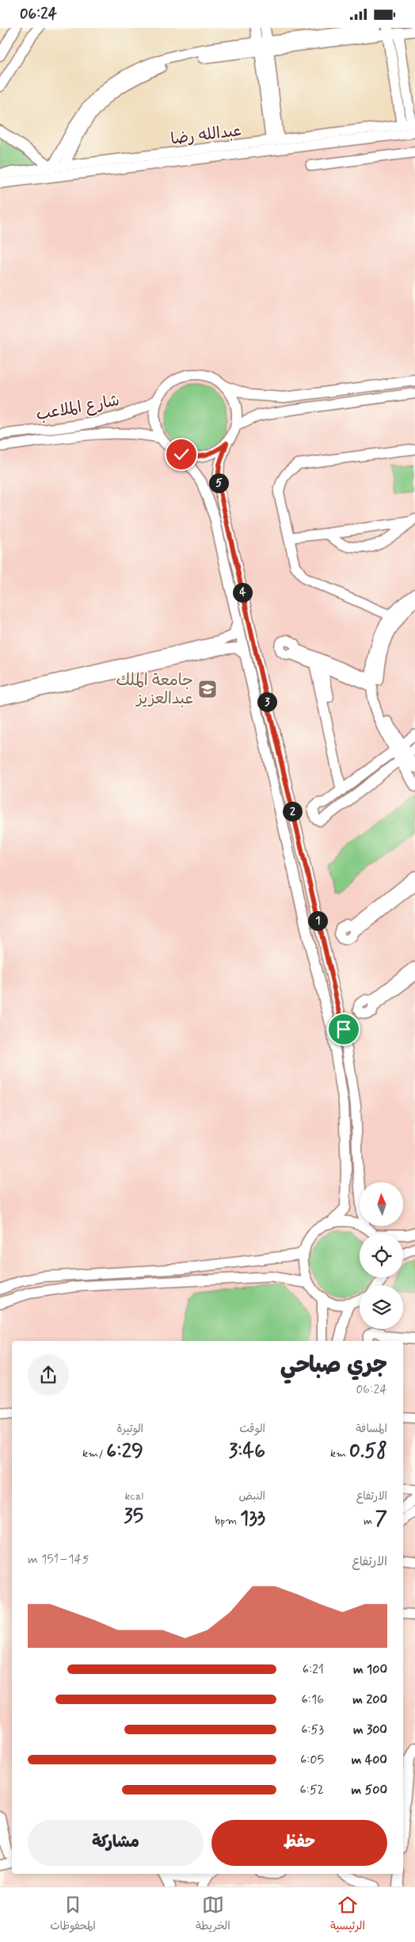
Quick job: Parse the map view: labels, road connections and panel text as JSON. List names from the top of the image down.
{
  "streets": {
    "street": ["عبدالله رضا", "شارع الملاعب"]
  },
  "places": {
    "school or university": ["جامعة الملك عبدالعزيز"]
  },
  "north": "top",
  "page": {
    "status": "06:24",
    "pins": [
      "5",
      "4",
      "3",
      "2",
      "1"
    ],
    "heading": ["جري صباحي", "06:24"],
    "stats": [
      ["المسافة", "0.58 km"],
      ["الوقت", "3:46"],
      ["الوتيرة", "6:29 /km"],
      ["الارتفاع", "7 m"],
      ["النبض", "133 bpm"],
      ["kcal", "35"]
    ],
    "chart": ["الارتفاع", "145–151 m"],
    "list": [
      {
        "name": "100 m",
        "note": "6:21"
      },
      {
        "name": "200 m",
        "note": "6:16"
      },
      {
        "name": "300 m",
        "note": "6:53"
      },
      {
        "name": "400 m",
        "note": "6:05"
      },
      {
        "name": "500 m",
        "note": "6:52"
      }
    ],
    "buttons": ["حفظ", "مشاركة"],
    "tabs": ["الرئيسية", "الخريطة", "المحفوظات"]
  }
}
